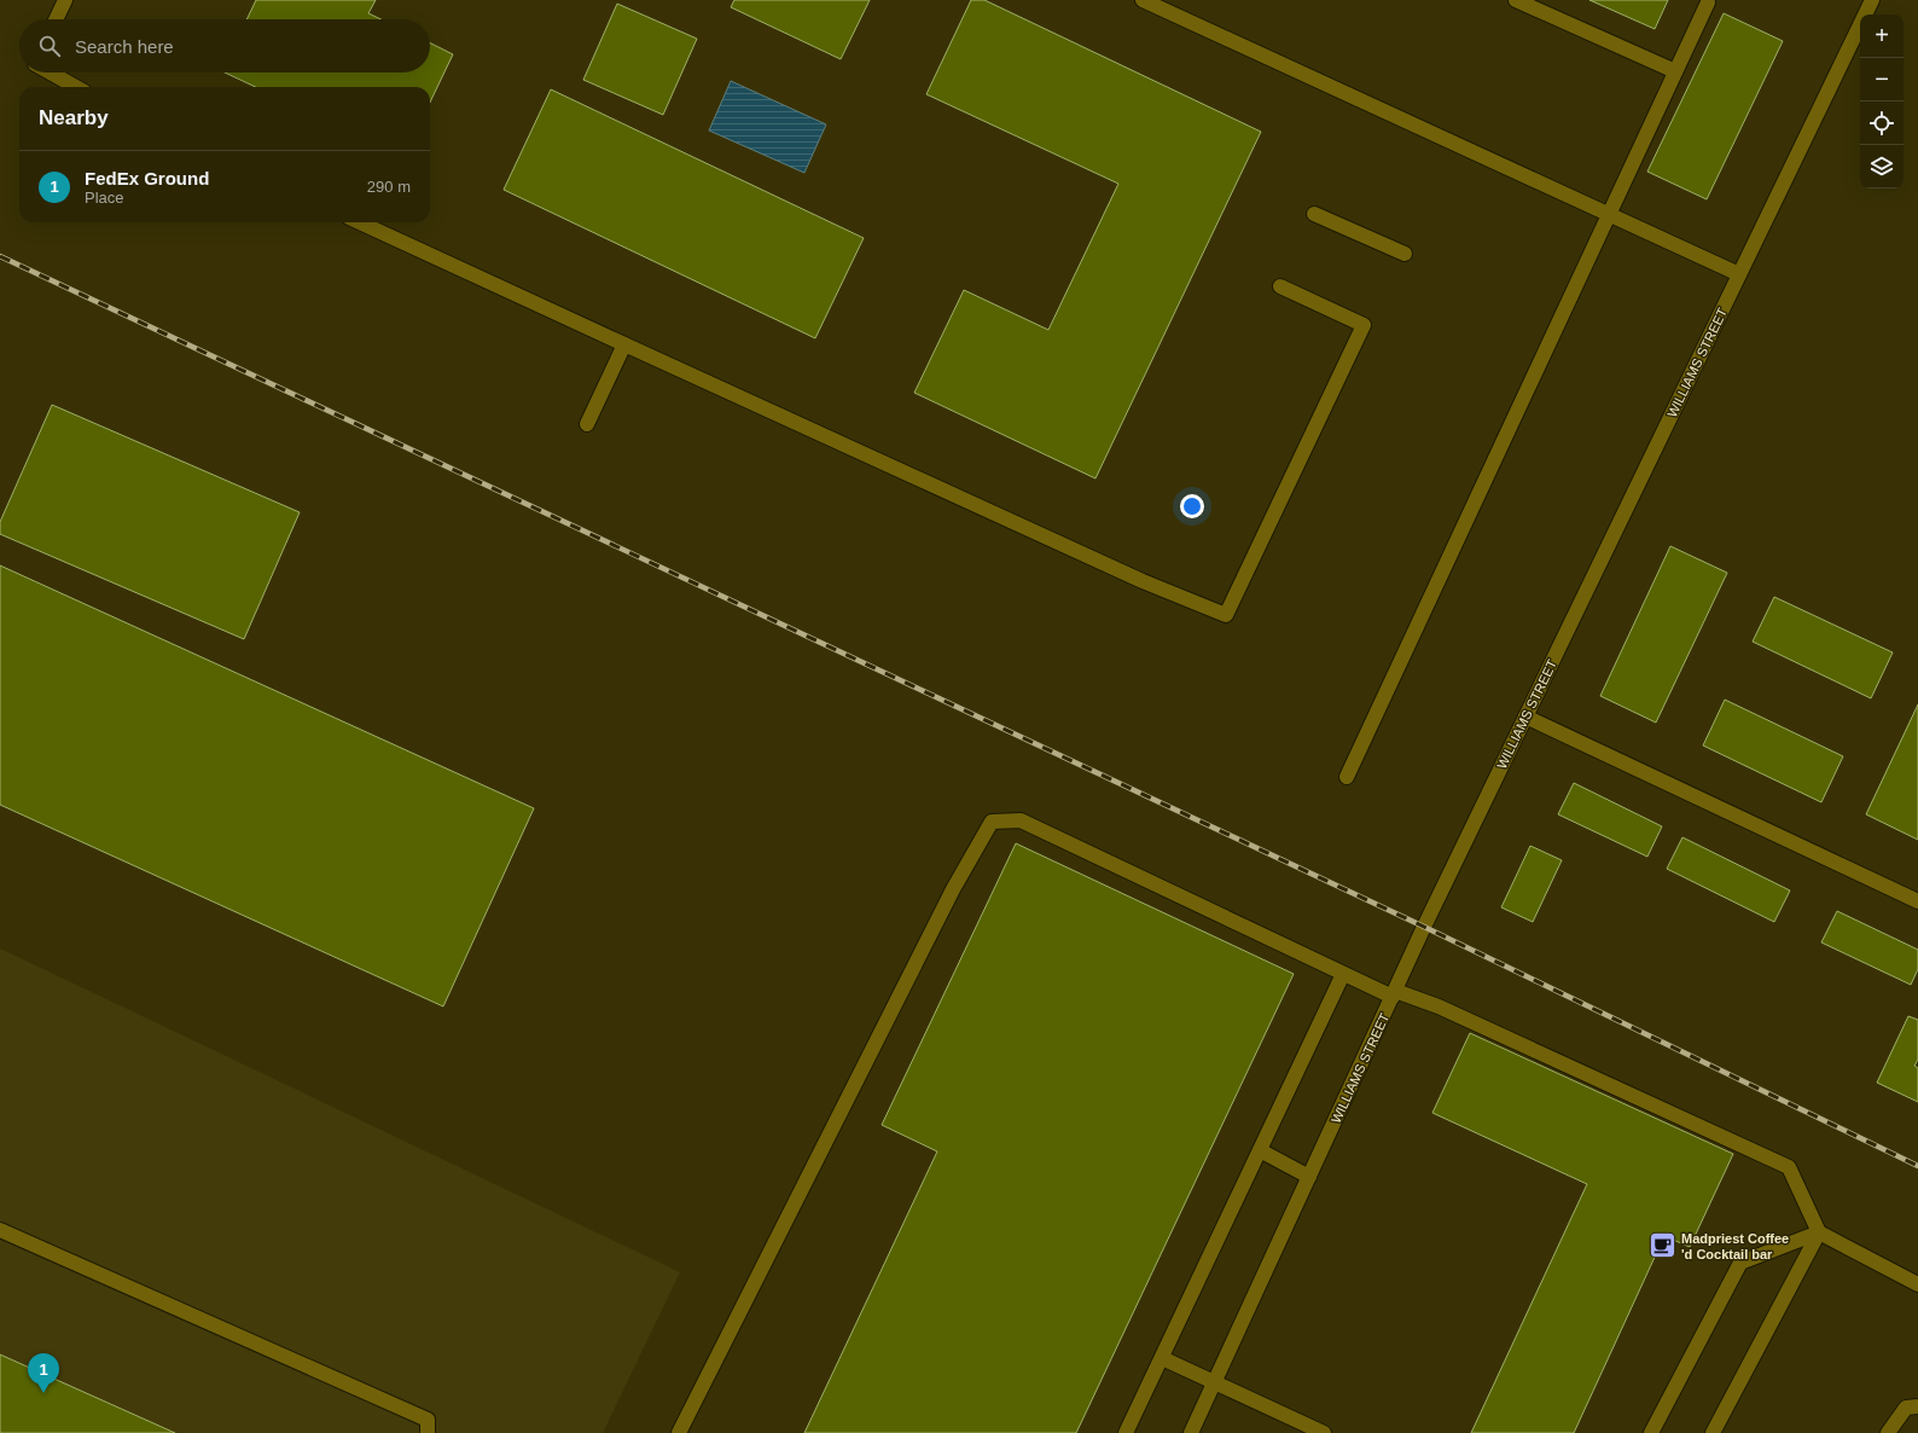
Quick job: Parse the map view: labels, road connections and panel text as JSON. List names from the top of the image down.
{
  "streets": {
    "street": ["WILLIAMS STREET"]
  },
  "places": {
    "cafe": ["Madpriest Coffee 'd Cocktail bar"]
  },
  "page": {
    "map_buttons": ["+", "−"],
    "search": "Search here",
    "heading": "Nearby",
    "list": [
      {
        "mark": "1",
        "name": "FedEx Ground",
        "note": "Place",
        "value": "290 m"
      }
    ],
    "pins": "1"
  }
}
